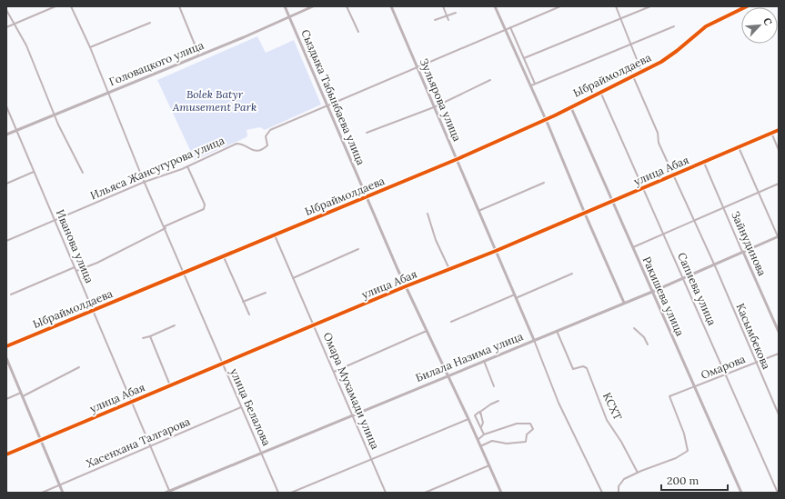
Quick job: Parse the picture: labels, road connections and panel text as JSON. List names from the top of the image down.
{
  "streets": {
    "street": [
      "Головацкого улица",
      "Ыбраймолдаева",
      "Сыздыка Табынбаева улица",
      "Зульярова улица",
      "Ильяса Жансугурова улица",
      "улица Абая",
      "Зайнудинова",
      "Иванова улица",
      "Сапиева улица",
      "Ракишева улица",
      "Касымбекова",
      "Билала Назима улица",
      "Омарова",
      "Омара Мухамади улица",
      "КСХТ",
      "улица Белалова",
      "Хасенхана Талгарова"
    ]
  },
  "crossings": [
    ["Головацкого улица", "Сыздыка Табынбаева улица"],
    ["Головацкого улица", "Иванова улица"],
    ["Головацкого улица", "улица Белалова"],
    ["Ыбраймолдаева", "Сыздыка Табынбаева улица"],
    ["Ыбраймолдаева", "Зульярова улица"],
    ["Ыбраймолдаева", "Иванова улица"],
    ["Ыбраймолдаева", "Сапиева улица"],
    ["Ыбраймолдаева", "Ракишева улица"],
    ["Ыбраймолдаева", "Касымбекова"],
    ["Ыбраймолдаева", "Омара Мухамади улица"],
    ["Ыбраймолдаева", "улица Белалова"],
    ["Сыздыка Табынбаева улица", "Ильяса Жансугурова улица"],
    ["Сыздыка Табынбаева улица", "улица Абая"],
    ["Сыздыка Табынбаева улица", "Билала Назима улица"],
    ["Зульярова улица", "Ильяса Жансугурова улица"],
    ["Зульярова улица", "улица Абая"],
    ["Зульярова улица", "Билала Назима улица"],
    ["Ильяса Жансугурова улица", "Иванова улица"],
    ["Ильяса Жансугурова улица", "улица Белалова"],
    ["улица Абая", "Зайнудинова"],
    ["улица Абая", "Иванова улица"],
    ["улица Абая", "Сапиева улица"],
    ["улица Абая", "Ракишева улица"],
    ["улица Абая", "Касымбекова"],
    ["улица Абая", "Омара Мухамади улица"],
    ["улица Абая", "улица Белалова"],
    ["Зайнудинова", "Билала Назима улица"],
    ["Иванова улица", "Билала Назима улица"],
    ["Иванова улица", "Хасенхана Талгарова"],
    ["Сапиева улица", "Билала Назима улица"],
    ["Сапиева улица", "Омарова"],
    ["Ракишева улица", "Билала Назима улица"],
    ["Ракишева улица", "Омарова"],
    ["Касымбекова", "Билала Назима улица"],
    ["Касымбекова", "Омарова"],
    ["Билала Назима улица", "Омара Мухамади улица"],
    ["Билала Назима улица", "КСХТ"],
    ["Билала Назима улица", "улица Белалова"],
    ["Омарова", "КСХТ"],
    ["улица Белалова", "Хасенхана Талгарова"]
  ],
  "parks": ["Bolek Batyr Amusement Park"],
  "scale_bar": "200 m",
  "north": "top right"
}
